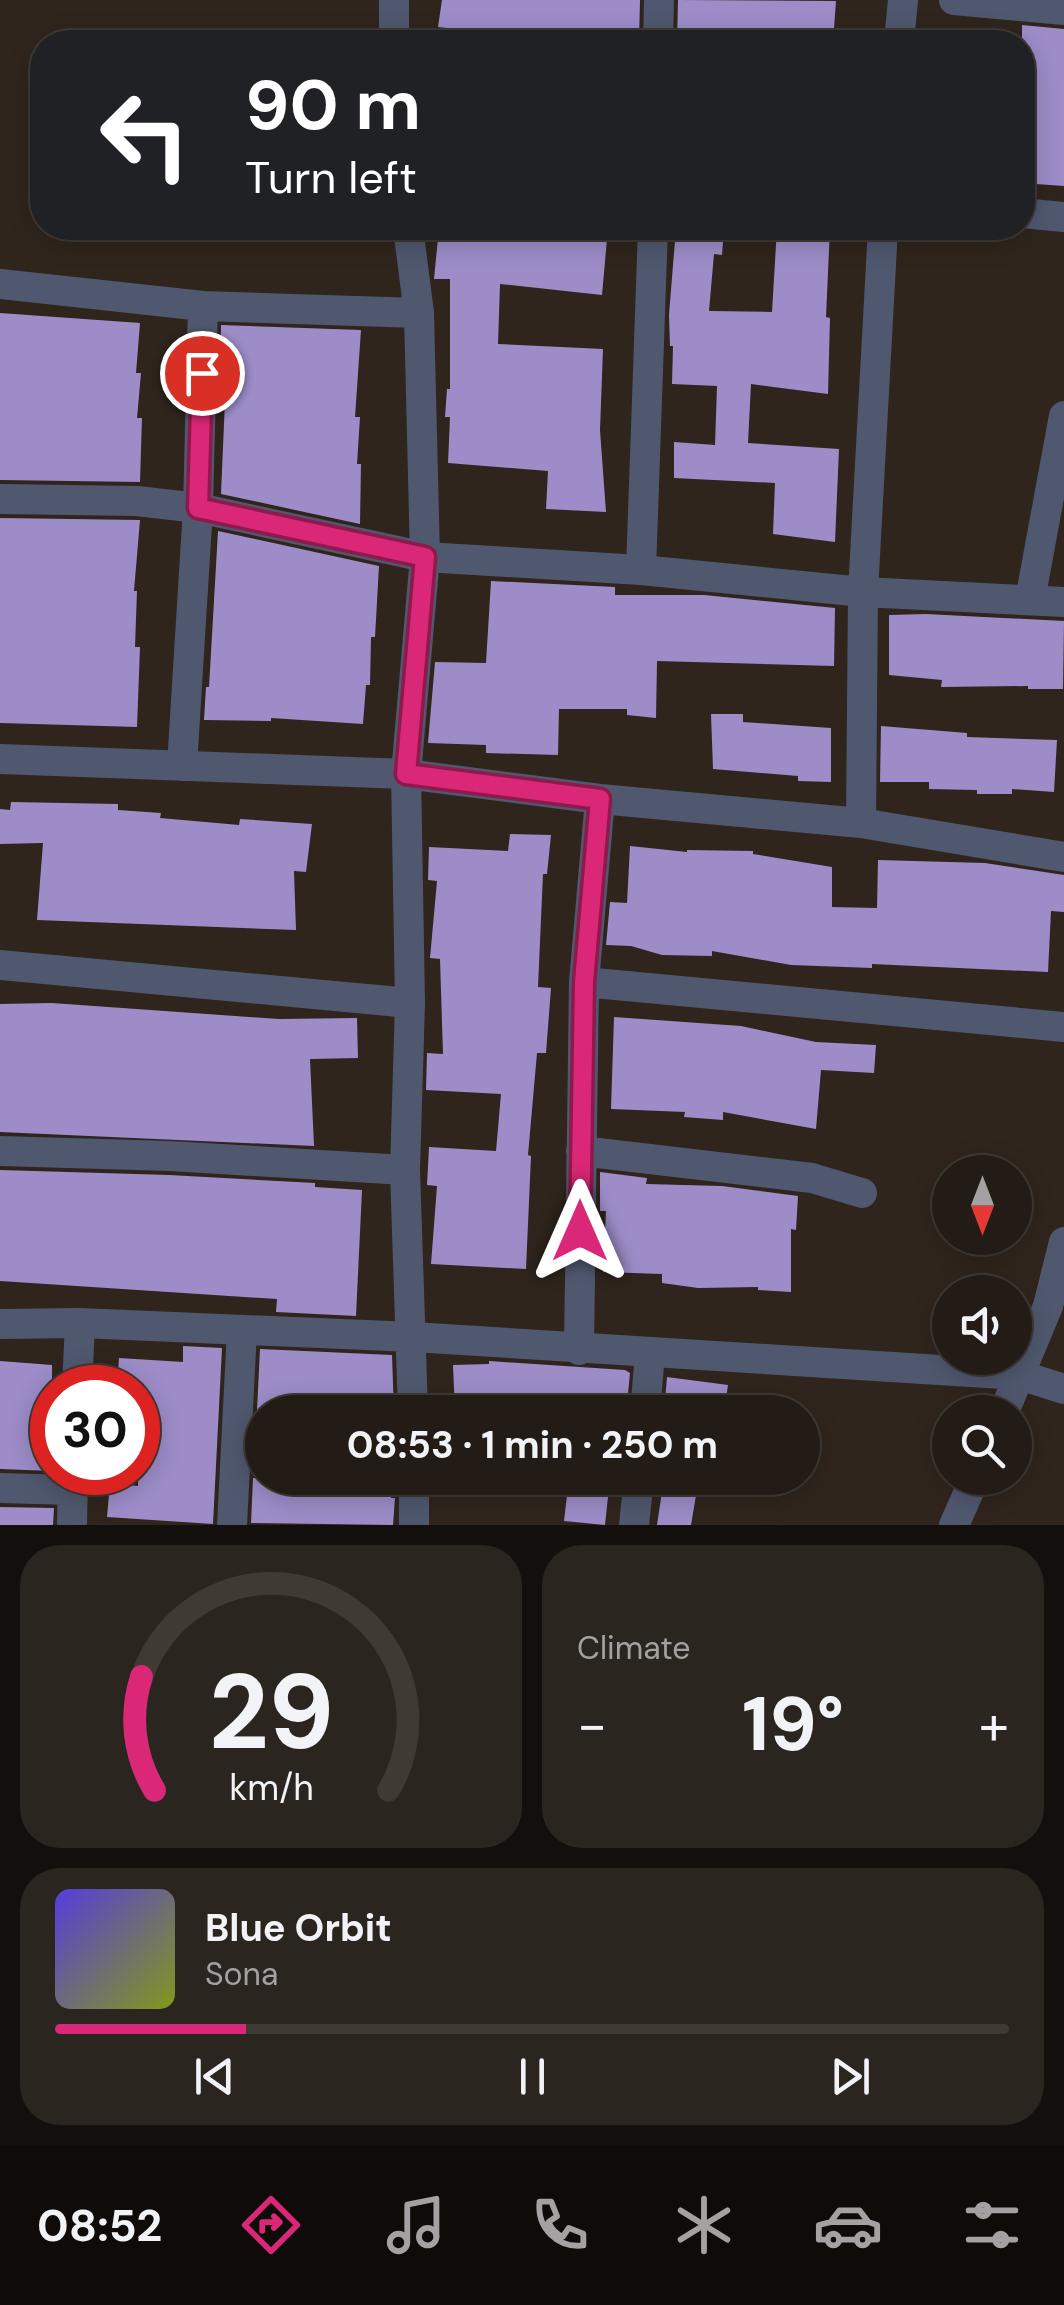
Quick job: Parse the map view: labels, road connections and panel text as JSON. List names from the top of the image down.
{
  "north": "bottom",
  "page": {
    "turn": ["90 m", "Turn left"],
    "limit": "30",
    "trip": "08:53 · 1 min · 250 m",
    "tile": "Climate",
    "heat": ["−", "19°", "+"],
    "song": ["Blue Orbit", "Sona"],
    "tabs": "08:52",
    "gauge": ["29", "km/h"]
  }
}
